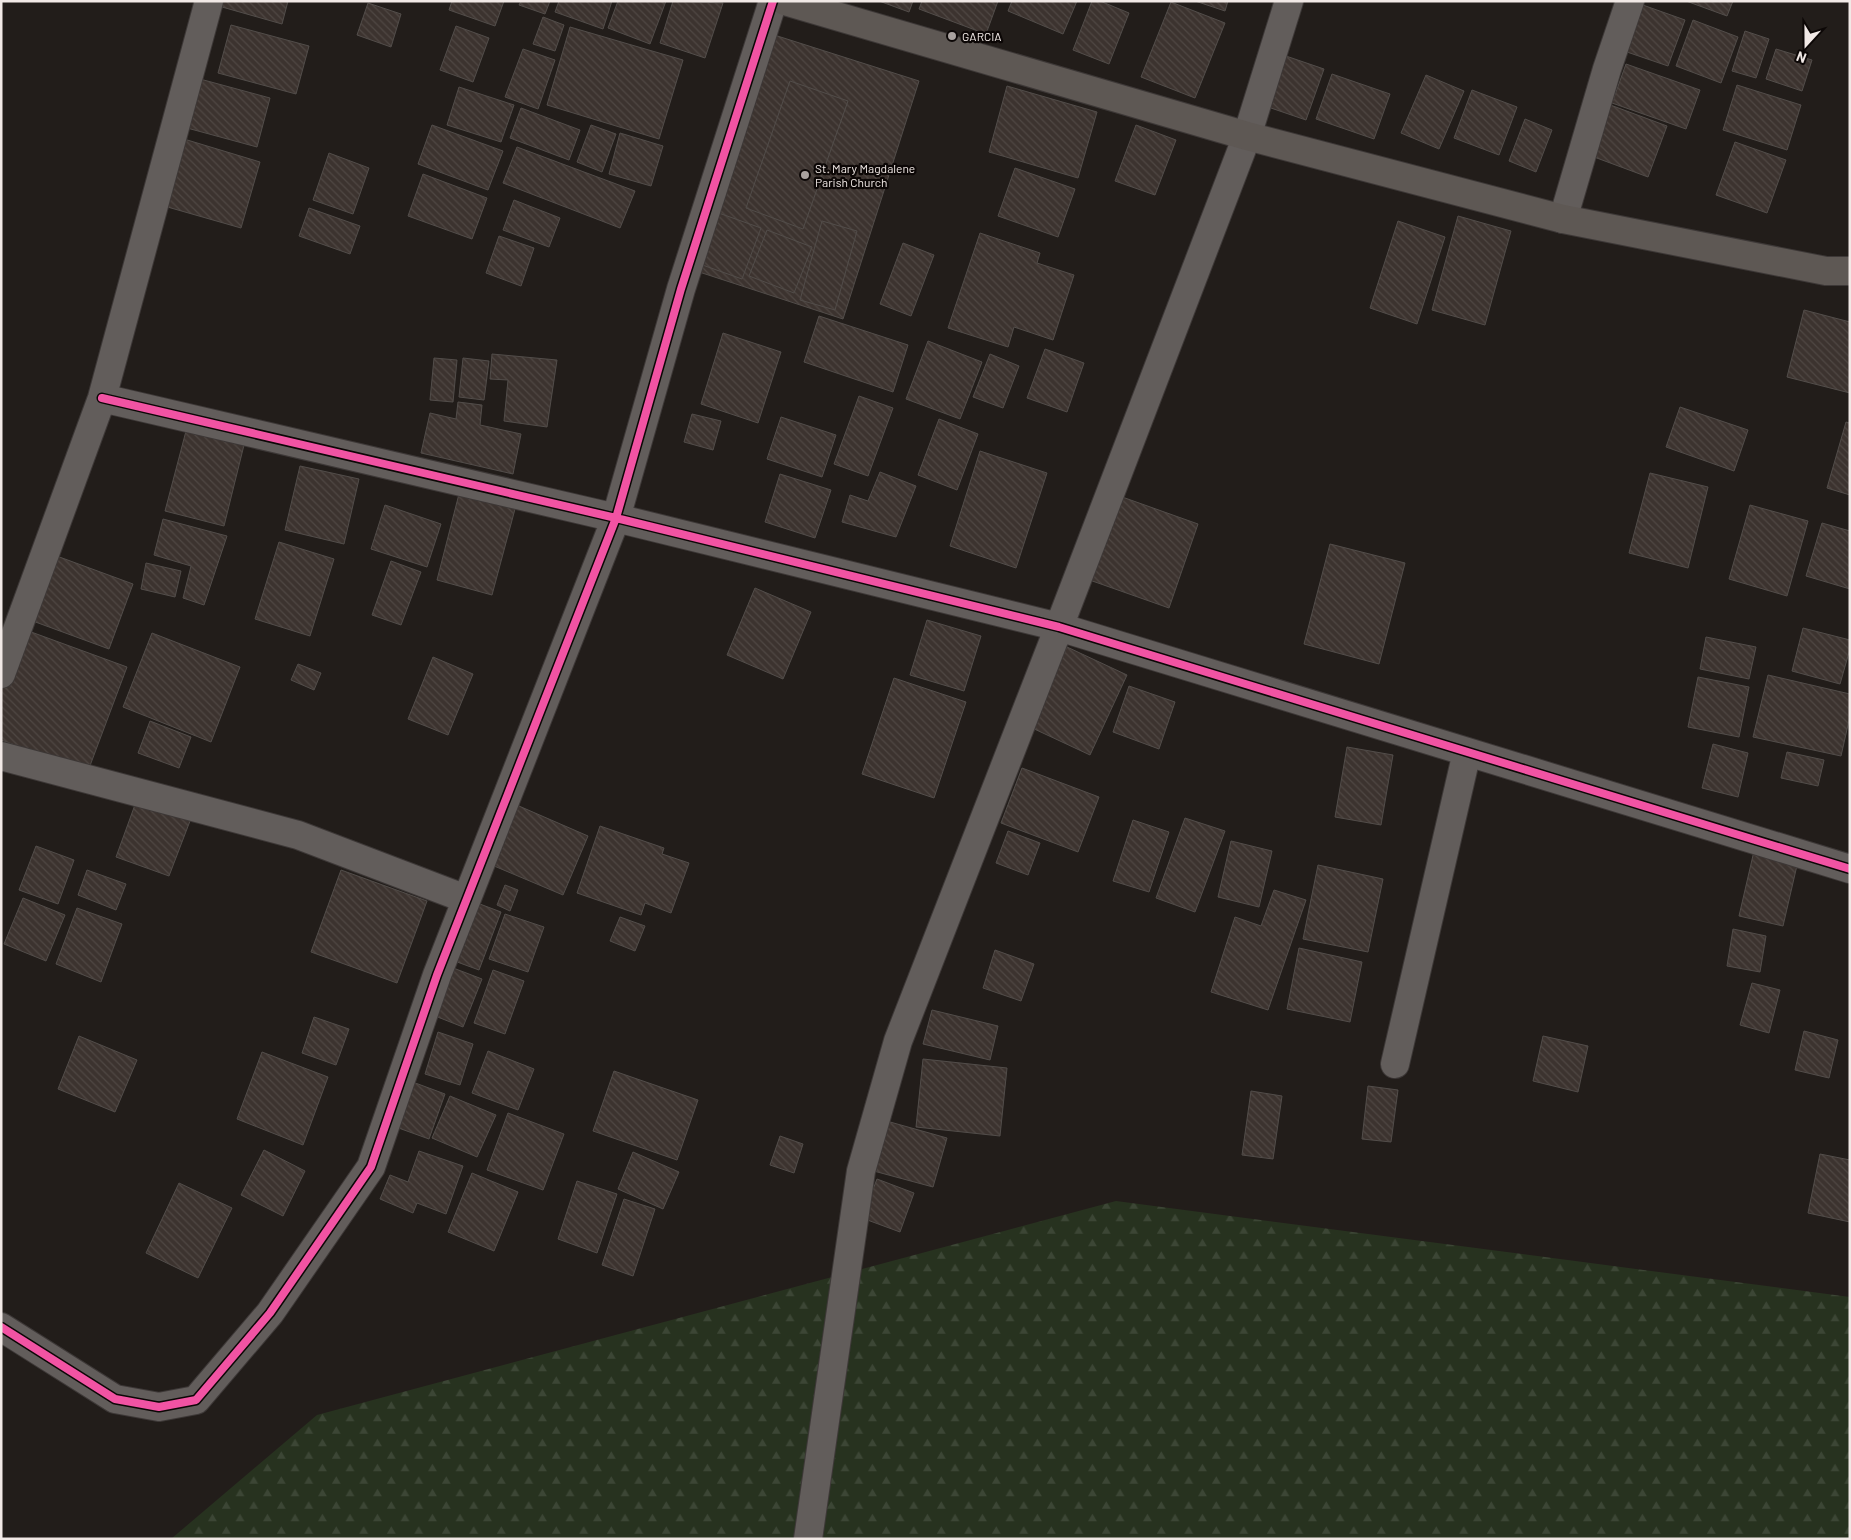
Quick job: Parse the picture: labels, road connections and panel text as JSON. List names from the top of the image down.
{
  "places": ["GARCIA", "St. Mary Magdalene Parish Church"],
  "north": "bottom"
}
